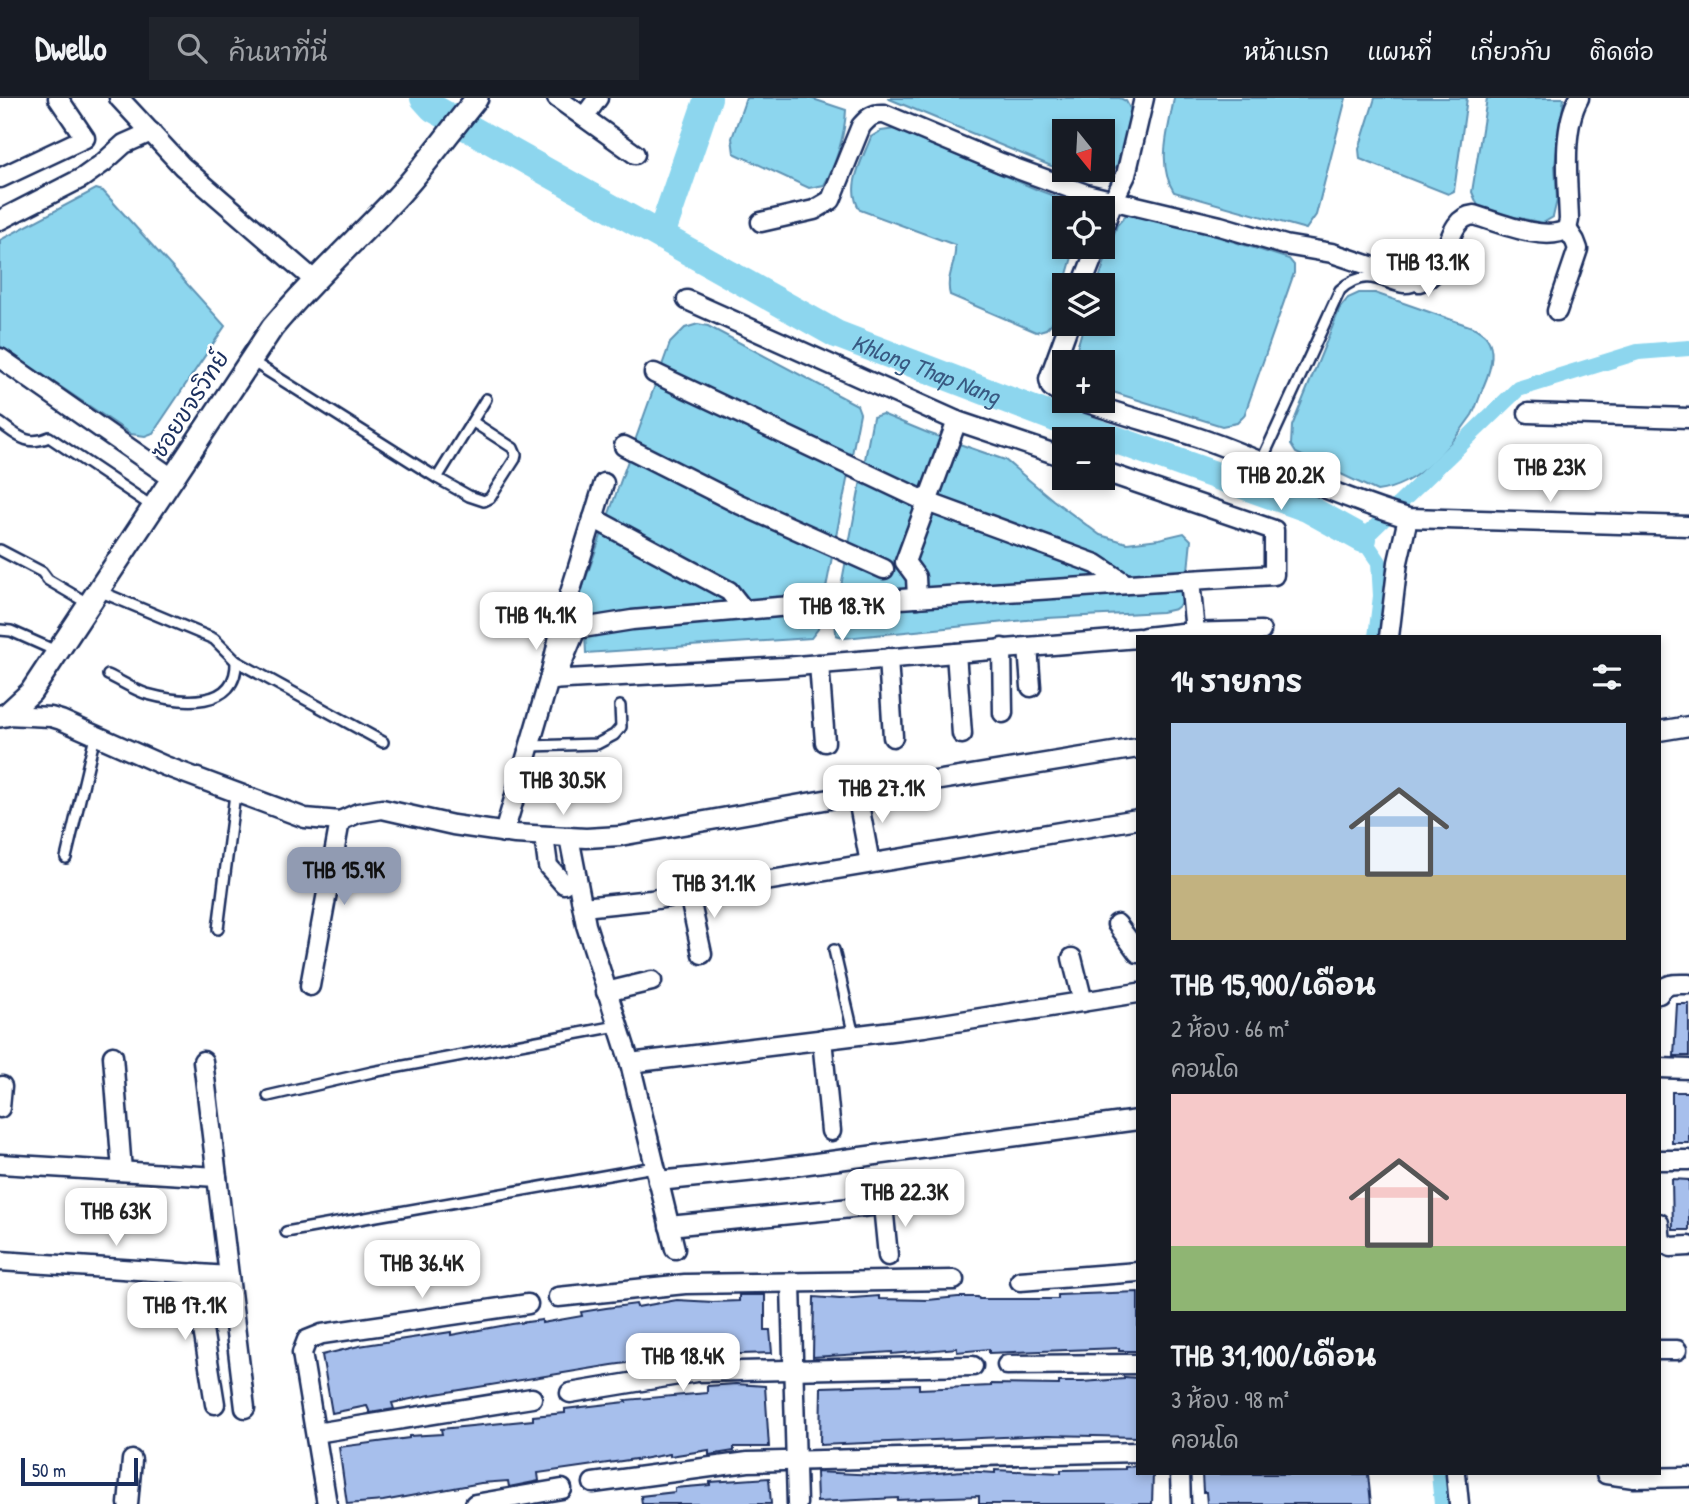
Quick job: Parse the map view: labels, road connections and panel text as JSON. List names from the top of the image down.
{
  "streets": {
    "street": ["ซอยขจรวิทย์"]
  },
  "water": ["Khlong Thap Nang"],
  "scale_bar": "50 m",
  "north": "bottom",
  "page": {
    "header": "Dwello",
    "search": "ค้นหาที่นี่",
    "nav": [
      "หน้าแรก",
      "แผนที่",
      "เกี่ยวกับ",
      "ติดต่อ"
    ],
    "map_buttons": ["+", "−"],
    "price": [
      "THB 13.1K",
      "THB 23K",
      "THB 20.2K",
      "THB 18.7K",
      "THB 14.1K",
      "THB 30.5K",
      "THB 27.1K",
      "THB 15.9K",
      "THB 31.1K",
      "THB 22.3K",
      "THB 63K",
      "THB 36.4K",
      "THB 17.1K",
      "THB 18.4K"
    ],
    "heading": "14 รายการ",
    "list": [
      {
        "name": "THB 15,900/เดือน",
        "note": "2 ห้อง · 66 m² · คอนโด"
      },
      {
        "name": "THB 31,100/เดือน",
        "note": "3 ห้อง · 98 m² · คอนโด"
      }
    ],
    "scale": "50 m"
  }
}
